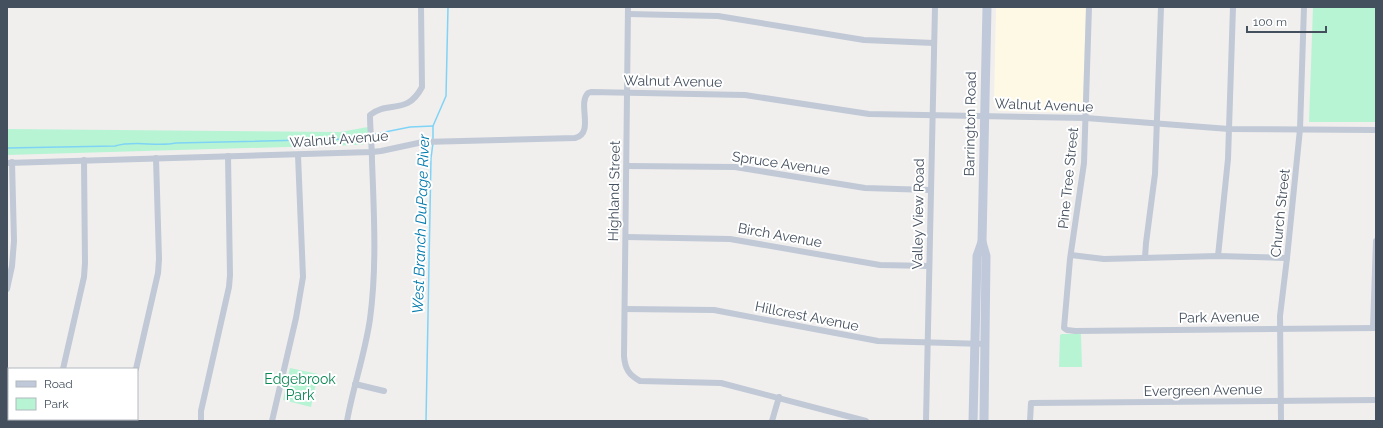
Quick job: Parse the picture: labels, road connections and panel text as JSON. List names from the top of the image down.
{
  "streets": {
    "main road": ["Barrington Road"],
    "street": [
      "Walnut Avenue",
      "Spruce Avenue",
      "Pine Tree Street",
      "Highland Street",
      "Church Street",
      "Valley View Road",
      "Birch Avenue",
      "Hillcrest Avenue",
      "Park Avenue",
      "Evergreen Avenue"
    ]
  },
  "crossings": [
    ["Walnut Avenue", "Barrington Road"],
    ["Walnut Avenue", "Pine Tree Street"],
    ["Walnut Avenue", "Highland Street"],
    ["Walnut Avenue", "Church Street"],
    ["Walnut Avenue", "Valley View Road"],
    ["Barrington Road", "Hillcrest Avenue"],
    ["Spruce Avenue", "Highland Street"],
    ["Spruce Avenue", "Valley View Road"],
    ["Pine Tree Street", "Park Avenue"],
    ["Highland Street", "Birch Avenue"],
    ["Highland Street", "Hillcrest Avenue"],
    ["Church Street", "Park Avenue"],
    ["Church Street", "Evergreen Avenue"],
    ["Valley View Road", "Birch Avenue"],
    ["Valley View Road", "Hillcrest Avenue"]
  ],
  "water": ["West Branch DuPage River"],
  "parks": ["Edgebrook Park"],
  "legend": ["Road", "Park"],
  "scale_bar": "100 m"
}
